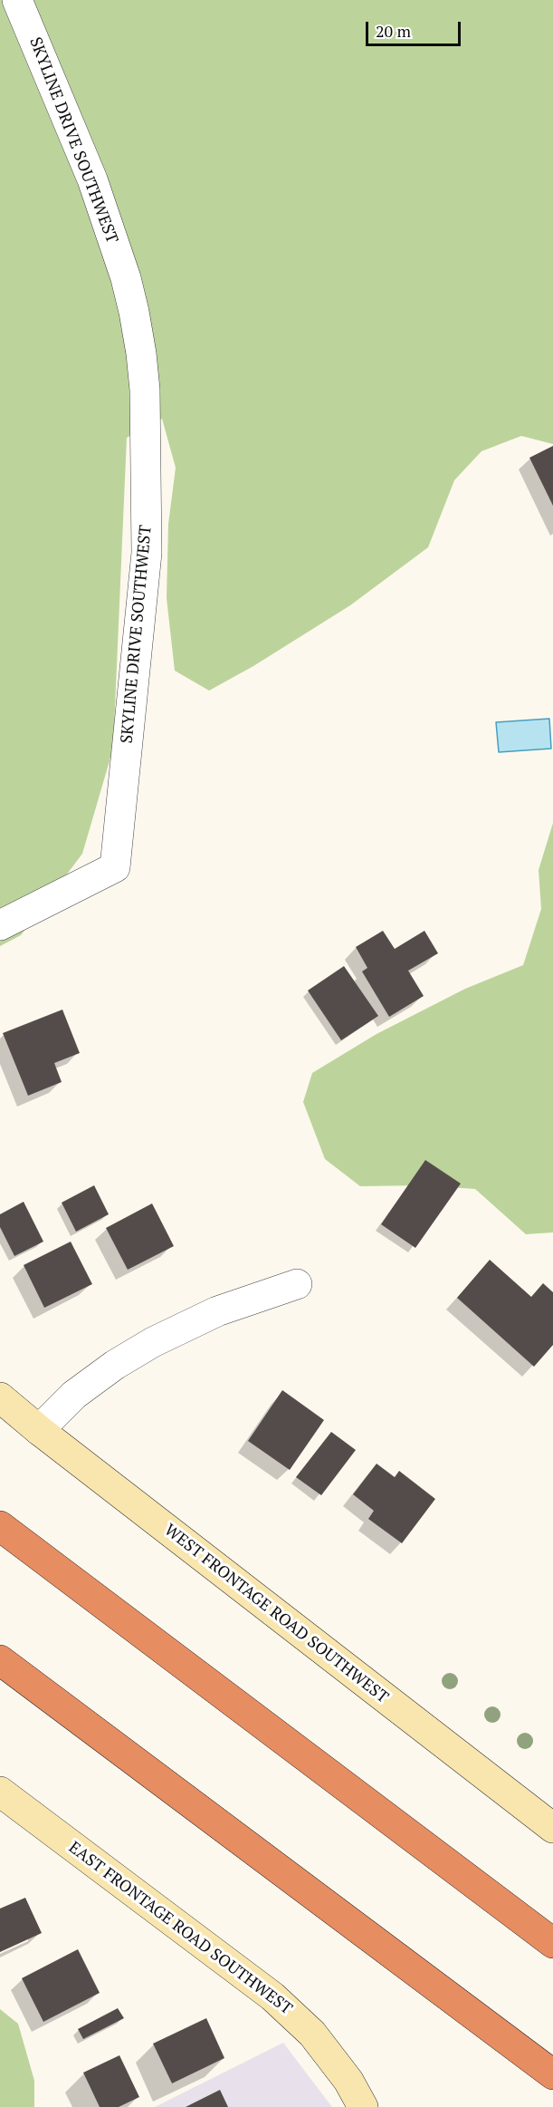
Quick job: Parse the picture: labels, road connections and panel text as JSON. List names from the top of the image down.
{
  "streets": {
    "street": ["SKYLINE DRIVE SOUTHWEST", "WEST FRONTAGE ROAD SOUTHWEST", "EAST FRONTAGE ROAD SOUTHWEST"]
  },
  "scale_bar": "20 m"
}
